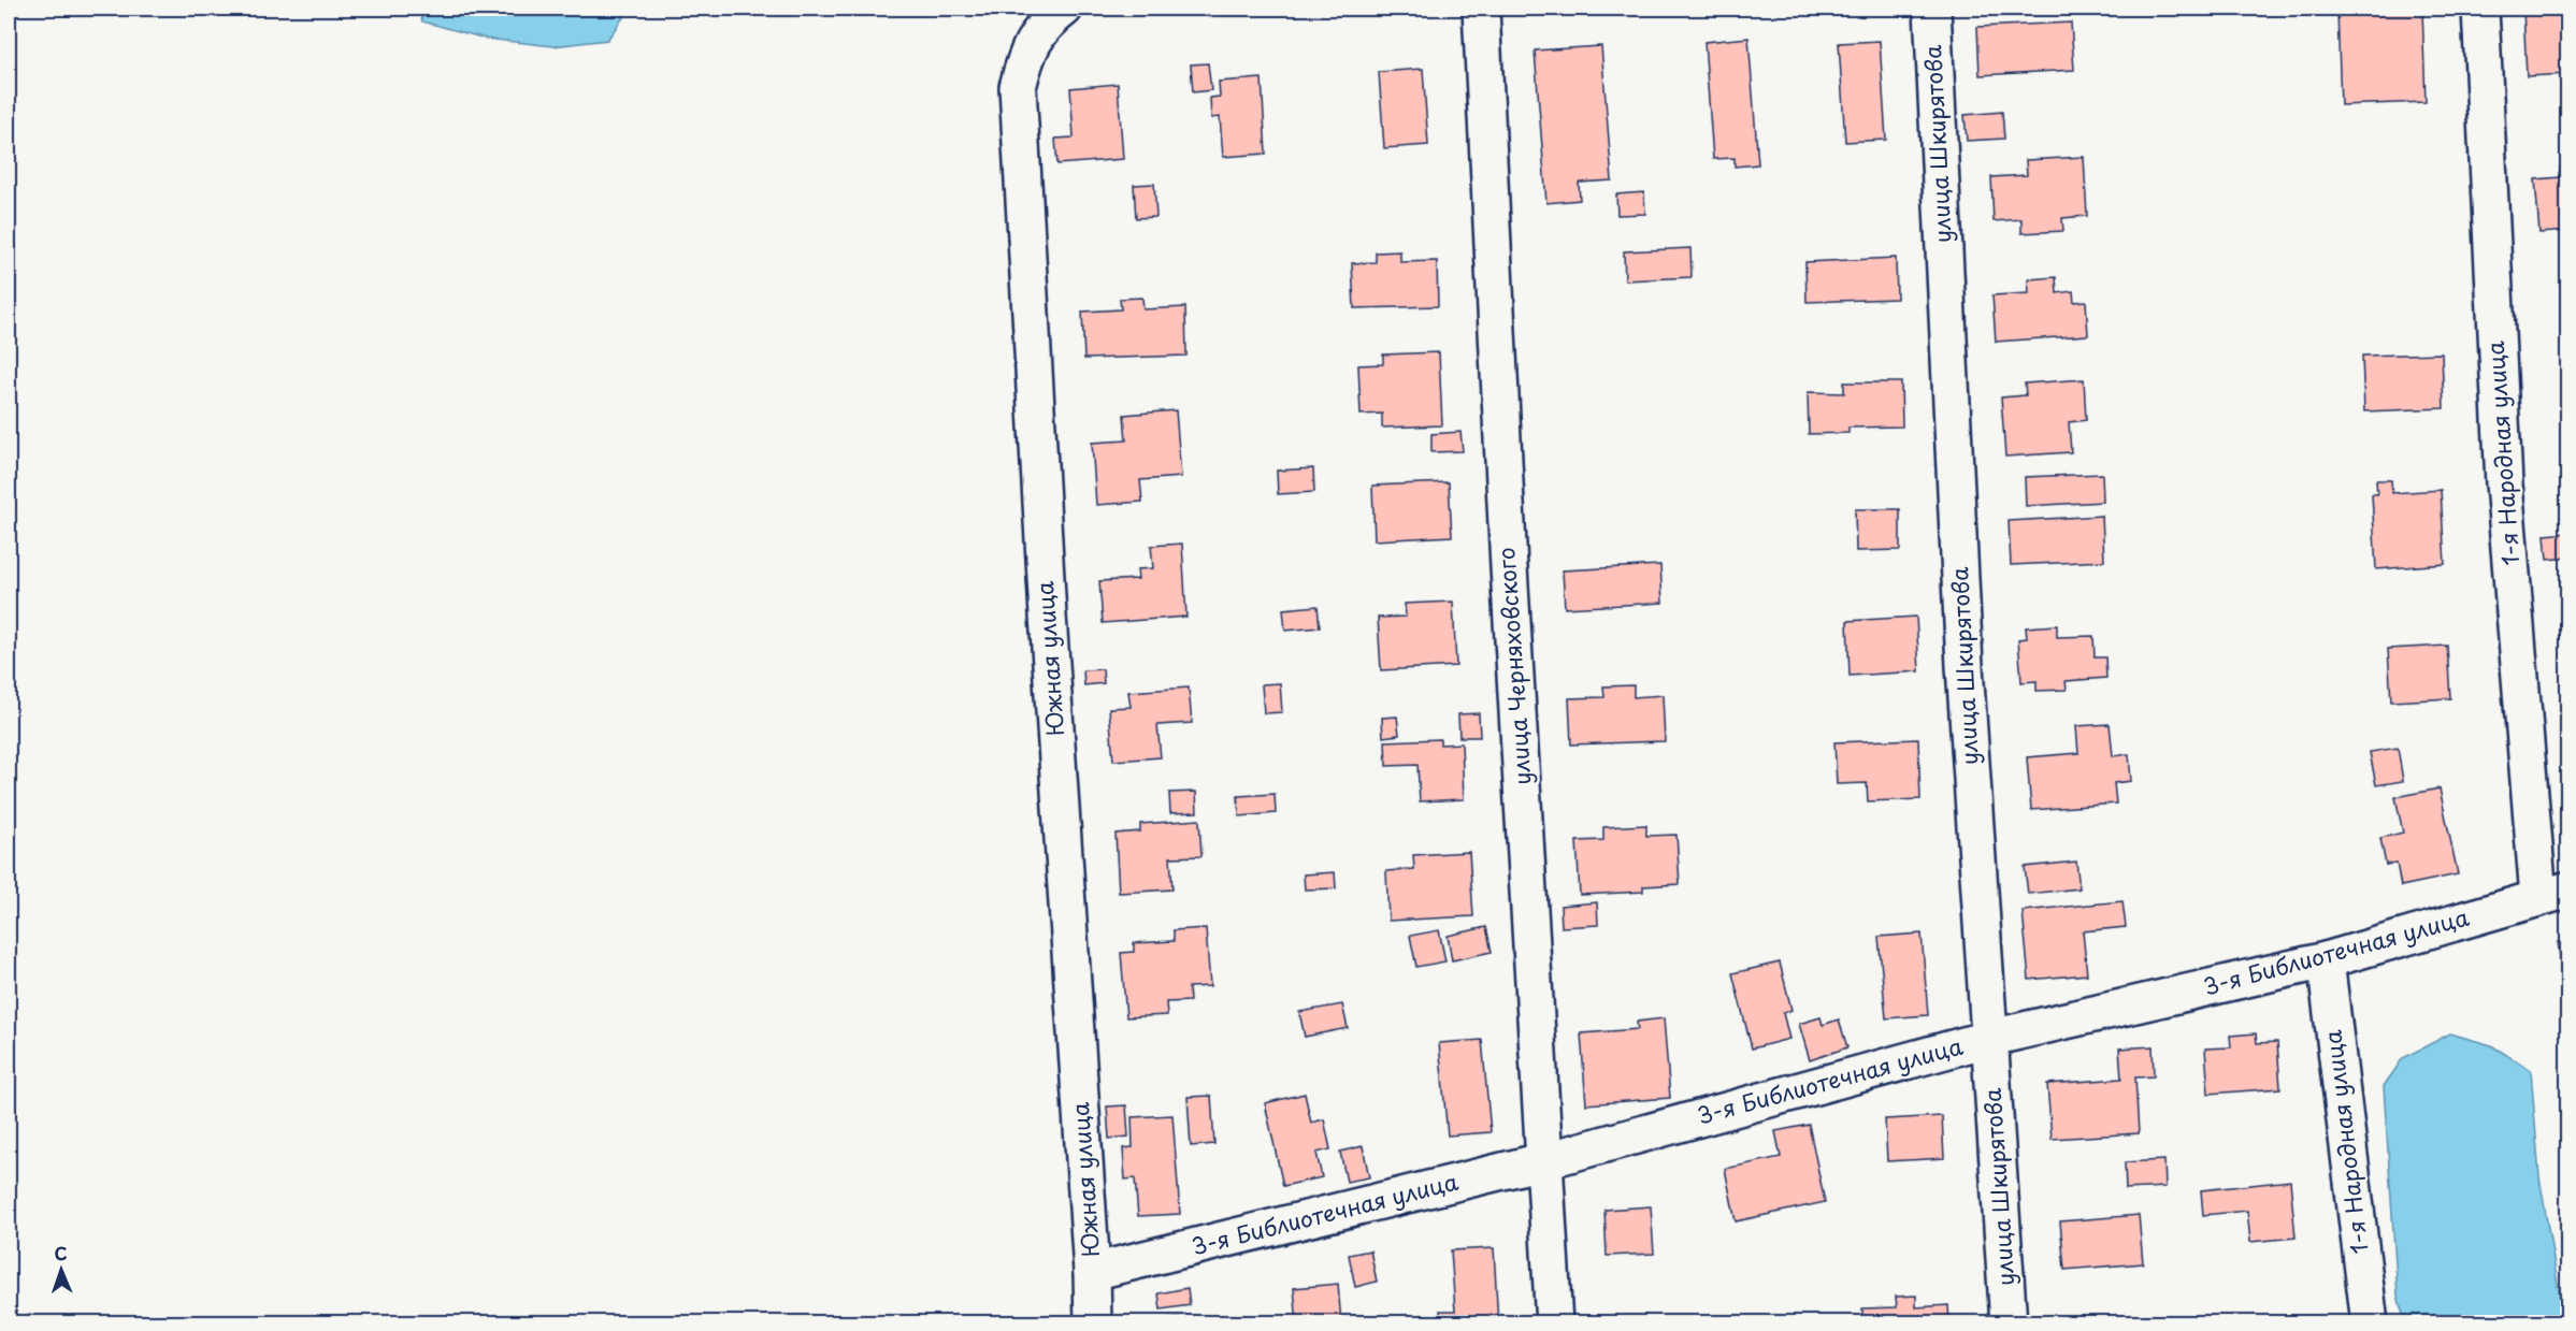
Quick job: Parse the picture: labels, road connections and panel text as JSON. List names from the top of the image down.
{
  "streets": {
    "street": [
      "улица Шкирятова",
      "1-я Народная улица",
      "Южная улица",
      "улица Черняховского",
      "3-я Библиотечная улица"
    ]
  },
  "crossings": [
    ["улица Шкирятова", "3-я Библиотечная улица"],
    ["1-я Народная улица", "3-я Библиотечная улица"],
    ["Южная улица", "3-я Библиотечная улица"],
    ["улица Черняховского", "3-я Библиотечная улица"]
  ],
  "north": "top"
}
